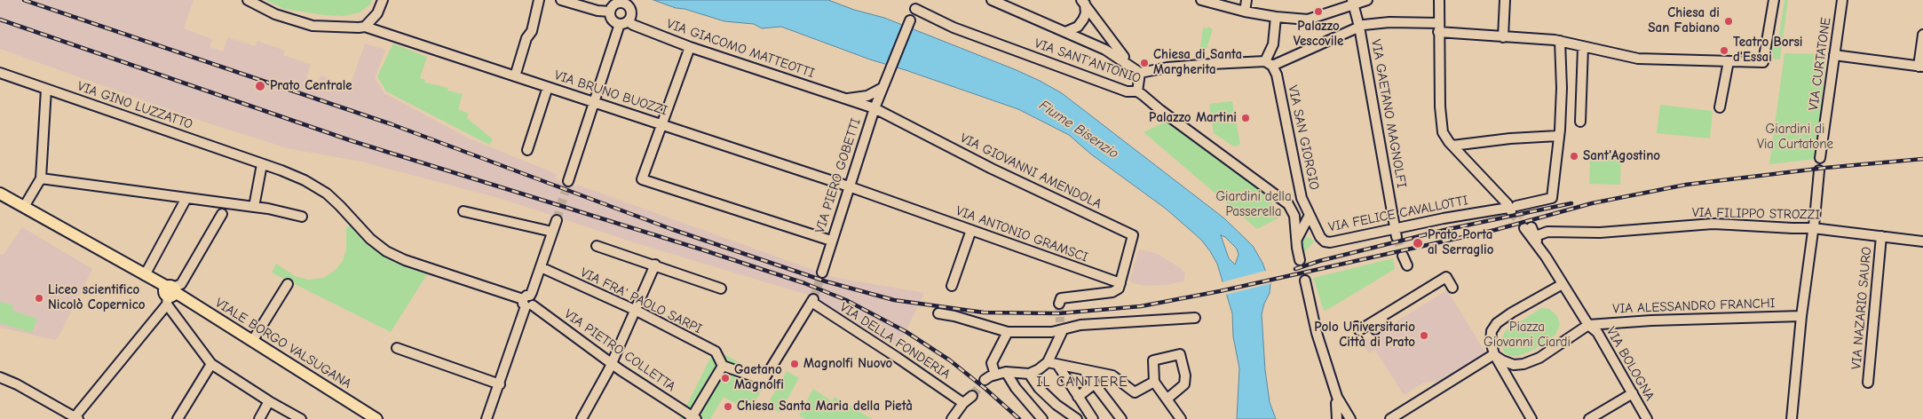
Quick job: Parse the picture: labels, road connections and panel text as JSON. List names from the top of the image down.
{
  "streets": {
    "main road": ["VIALE BORGO VALSUGANA"],
    "street": [
      "VIA GIACOMO MATTEOTTI",
      "VIA SANT'ANTONIO",
      "VIA CURTATONE",
      "VIA BRUNO BUOZZI",
      "VIA GINO LUZZATTO",
      "VIA GAETANO MAGNOLFI",
      "VIA SAN GIORGIO",
      "VIA GIOVANNI AMENDOLA",
      "VIA PIERO GOBETTI",
      "VIA FELICE CAVALLOTTI",
      "VIA FILIPPO STROZZI",
      "VIA ANTONIO GRAMSCI",
      "VIA FRA' PAOLO SARPI",
      "VIA ALESSANDRO FRANCHI",
      "VIA NAZARIO SAURO",
      "VIA DELLA FONDERIA",
      "VIA PIETRO COLLETTA",
      "VIA BOLOGNA"
    ]
  },
  "crossings": [
    ["VIA GIACOMO MATTEOTTI", "VIA GIOVANNI AMENDOLA"],
    ["VIA GIACOMO MATTEOTTI", "VIA PIERO GOBETTI"],
    ["VIA SANT'ANTONIO", "VIA PIERO GOBETTI"],
    ["VIA BRUNO BUOZZI", "VIA PIERO GOBETTI"],
    ["VIA BRUNO BUOZZI", "VIA ANTONIO GRAMSCI"],
    ["VIA GINO LUZZATTO", "VIA PIETRO COLLETTA"],
    ["VIA GAETANO MAGNOLFI", "VIA FELICE CAVALLOTTI"],
    ["VIA SAN GIORGIO", "VIA FELICE CAVALLOTTI"],
    ["VIA GIOVANNI AMENDOLA", "VIA PIERO GOBETTI"],
    ["VIA GIOVANNI AMENDOLA", "VIA ANTONIO GRAMSCI"],
    ["VIA PIERO GOBETTI", "VIA ANTONIO GRAMSCI"],
    ["VIA FILIPPO STROZZI", "VIA NAZARIO SAURO"],
    ["VIA FRA' PAOLO SARPI", "VIA DELLA FONDERIA"],
    ["VIA ALESSANDRO FRANCHI", "VIA BOLOGNA"]
  ],
  "districts": ["IL CANTIERE"],
  "water": ["Fiume Bisenzio"],
  "parks": ["Giardini di Via Curtatone", "Giardini della Passerella", "Piazza Giovanni Ciardi"],
  "places": [
    "Palazzo Vescovile",
    "Chiesa di San Fabiano",
    "Teatro Borsi d'Essai",
    "Chiesa di Santa Margherita",
    "Prato Centrale",
    "Palazzo Martini",
    "Sant'Agostino",
    "Prato Porta al Serraglio",
    "Liceo scientifico Nicolò Copernico",
    "Polo Universitario Città di Prato",
    "Magnolfi Nuovo",
    "Gaetano Magnolfi",
    "Chiesa Santa Maria della Pietà"
  ]
}
